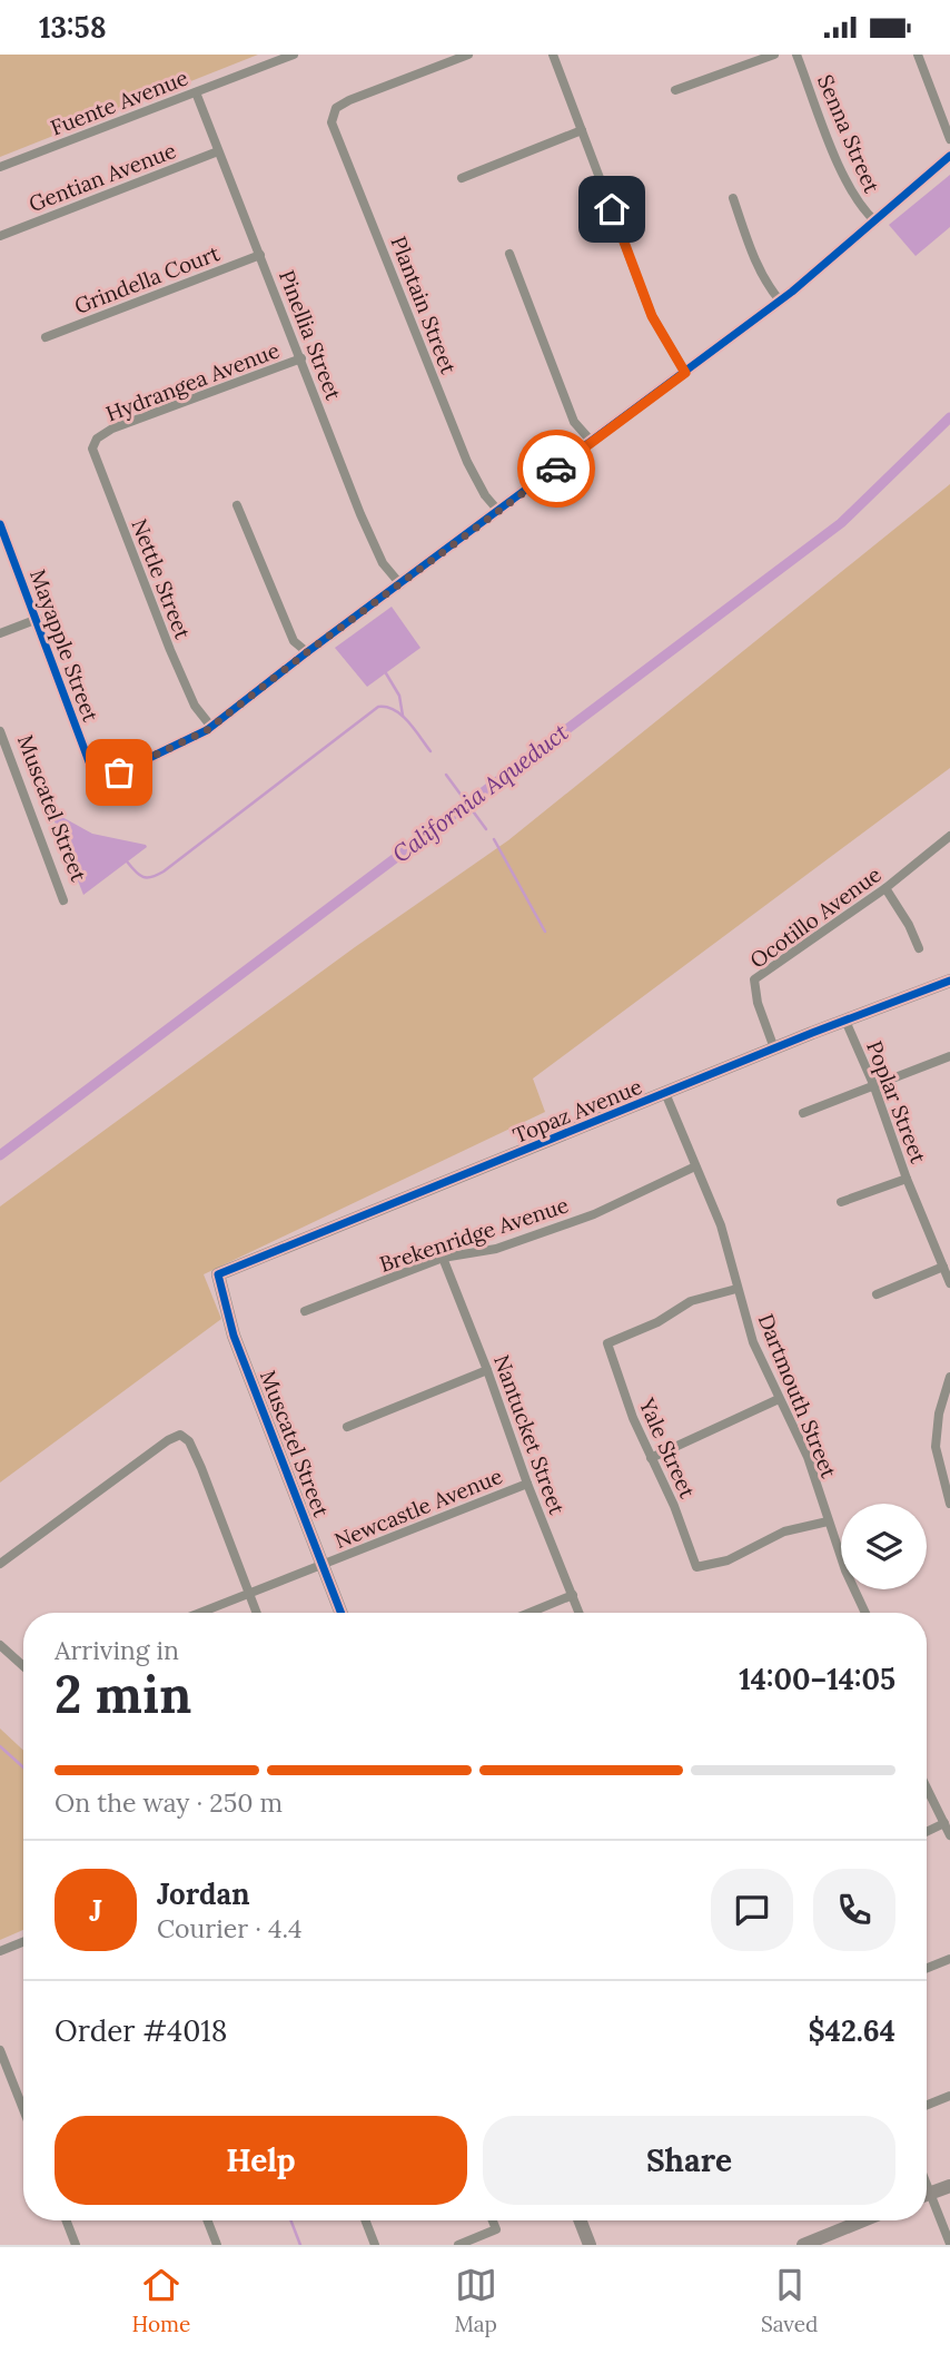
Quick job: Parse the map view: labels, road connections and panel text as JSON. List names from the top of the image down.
{
  "streets": {
    "street": [
      "Fuente Avenue",
      "Senna Street",
      "Gentian Avenue",
      "Grindella Court",
      "Plantain Street",
      "Pinellia Street",
      "Hydrangea Avenue",
      "Nettle Street",
      "Mayapple Street",
      "Muscatel Street",
      "Ocotillo Avenue",
      "Poplar Street",
      "Topaz Avenue",
      "Brekenridge Avenue",
      "Dartmouth Street",
      "Nantucket Street",
      "Yale Street",
      "Newcastle Avenue"
    ]
  },
  "crossings": [
    ["Fuente Avenue", "Pinellia Street"],
    ["Gentian Avenue", "Pinellia Street"],
    ["Grindella Court", "Pinellia Street"],
    ["Pinellia Street", "Hydrangea Avenue"],
    ["Hydrangea Avenue", "Nettle Street"],
    ["Nettle Street", "Mayapple Street"],
    ["Muscatel Street", "Topaz Avenue"],
    ["Muscatel Street", "Newcastle Avenue"],
    ["Ocotillo Avenue", "Topaz Avenue"],
    ["Poplar Street", "Topaz Avenue"],
    ["Topaz Avenue", "Dartmouth Street"],
    ["Brekenridge Avenue", "Dartmouth Street"],
    ["Brekenridge Avenue", "Nantucket Street"],
    ["Dartmouth Street", "Yale Street"],
    ["Nantucket Street", "Newcastle Avenue"]
  ],
  "water": ["California Aqueduct"],
  "page": {
    "status": "13:58",
    "heading": ["2 min", "Arriving in", "14:00–14:05"],
    "panel": [
      "Jordan",
      "Courier · 4.4",
      "Order #4018",
      "$42.64"
    ],
    "bar": "On the way · 250 m",
    "round": "J",
    "buttons": ["Help", "Share"],
    "tabs": ["Home", "Map", "Saved"]
  }
}
